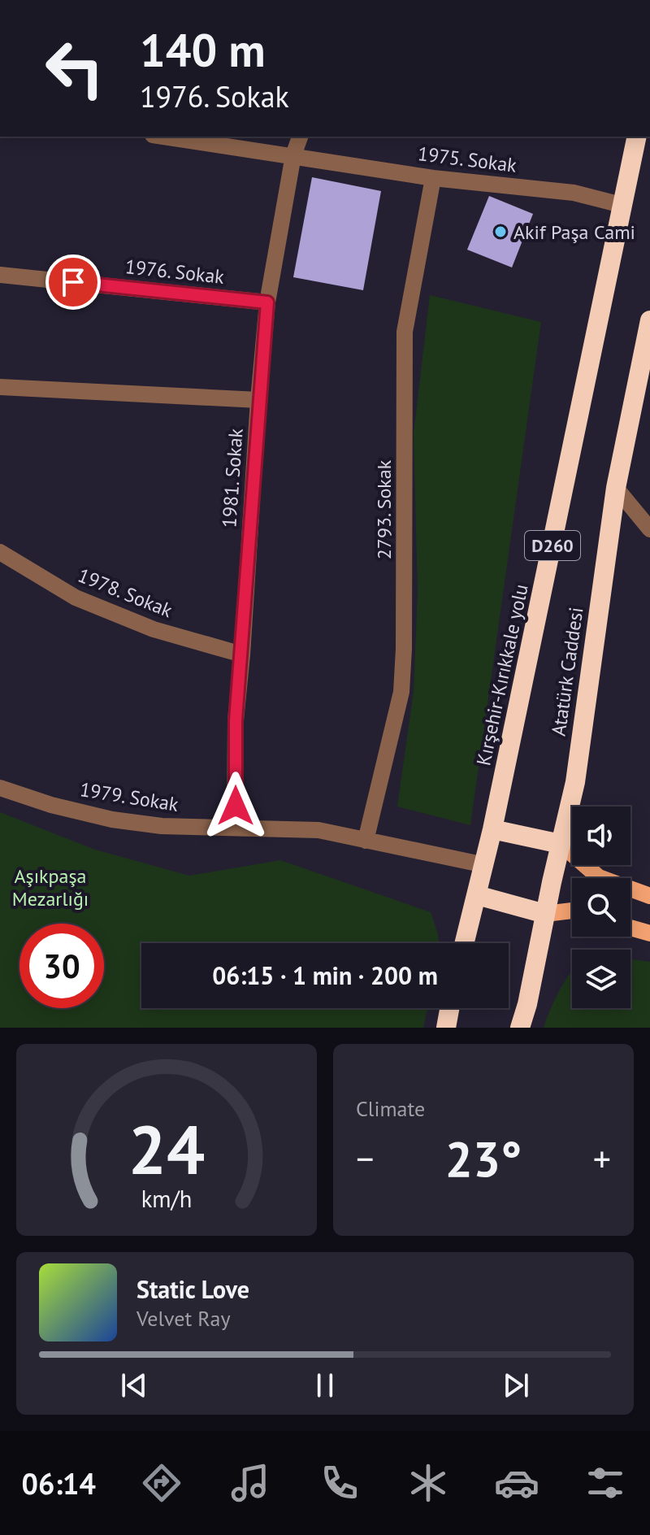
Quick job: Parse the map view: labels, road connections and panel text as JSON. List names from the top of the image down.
{
  "streets": {
    "highway": ["D260", "Atatürk Caddesi", "Kırşehir-Kırıkkale yolu"],
    "street": [
      "1975. Sokak",
      "1976. Sokak",
      "1981. Sokak",
      "2793. Sokak",
      "1978. Sokak",
      "1979. Sokak"
    ]
  },
  "crossings": [
    ["1975. Sokak", "1981. Sokak"],
    ["1975. Sokak", "2793. Sokak"],
    ["1975. Sokak", "Kırşehir-Kırıkkale yolu"],
    ["1976. Sokak", "1981. Sokak"],
    ["1981. Sokak", "1978. Sokak"],
    ["1981. Sokak", "1979. Sokak"],
    ["2793. Sokak", "1979. Sokak"],
    ["Kırşehir-Kırıkkale yolu", "1979. Sokak"]
  ],
  "parks": ["Aşıkpaşa Mezarlığı"],
  "places": ["Akif Paşa Cami"],
  "page": {
    "turn": ["140 m", "1976. Sokak"],
    "limit": "30",
    "trip": "06:15 · 1 min · 200 m",
    "tile": "Climate",
    "heat": ["−", "23°", "+"],
    "song": ["Static Love", "Velvet Ray"],
    "tabs": "06:14",
    "gauge": ["24", "km/h"]
  }
}
